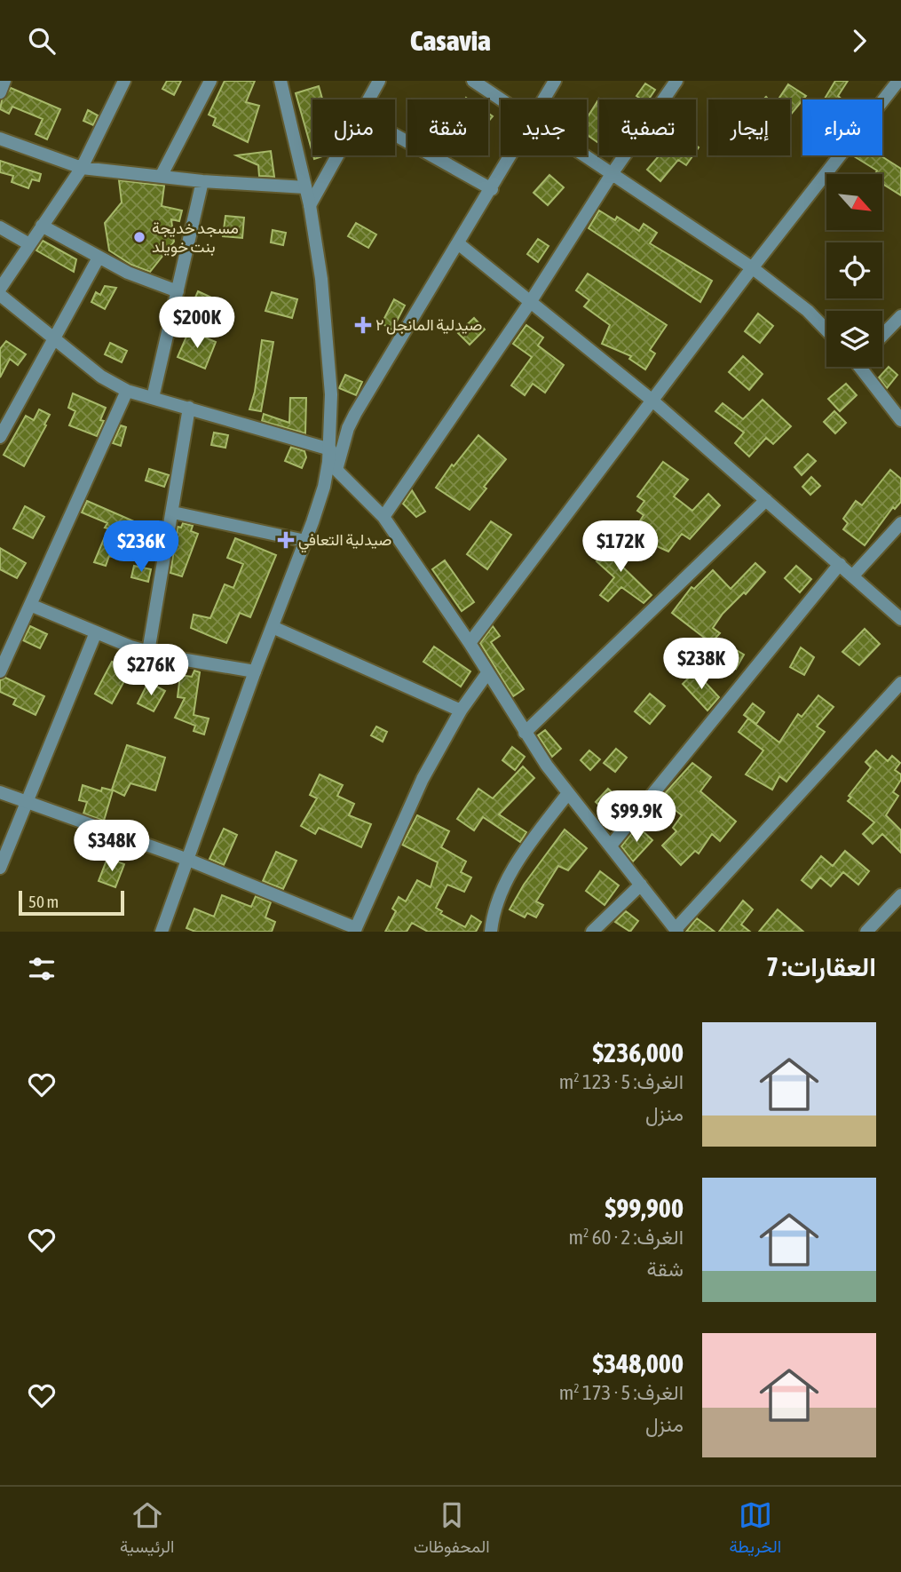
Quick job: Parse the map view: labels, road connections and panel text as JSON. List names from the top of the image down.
{
  "places": {
    "other": ["مسجد خديجة بنت خويلد"],
    "health": ["صيدلية المانجل ٢", "صيدلية التعافي"]
  },
  "scale_bar": "50 m",
  "north": "bottom right",
  "page": {
    "header": "Casavia",
    "chip": [
      "شراء",
      "إيجار",
      "تصفية",
      "جديد",
      "شقة",
      "منزل"
    ],
    "price": [
      "$200K",
      "$236K",
      "$172K",
      "$238K",
      "$276K",
      "$99.9K",
      "$348K"
    ],
    "scale": "50 m",
    "heading": "العقارات: 7",
    "list": [
      {
        "name": "$236,000",
        "note": "الغرف: 5 · 123 m² · منزل"
      },
      {
        "name": "$99,900",
        "note": "الغرف: 2 · 60 m² · شقة"
      },
      {
        "name": "$348,000",
        "note": "الغرف: 5 · 173 m² · منزل"
      }
    ],
    "tabs": ["الخريطة", "المحفوظات", "الرئيسية"]
  }
}
